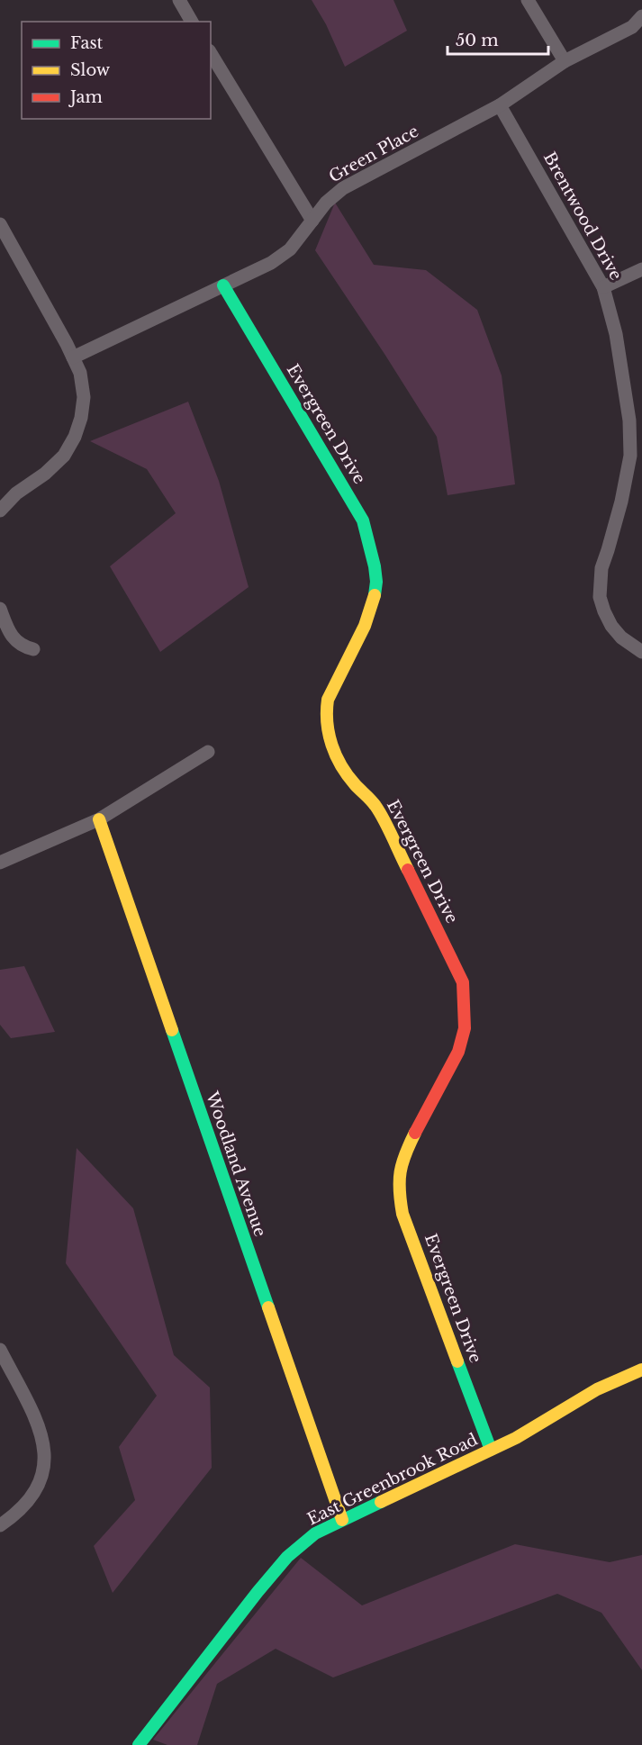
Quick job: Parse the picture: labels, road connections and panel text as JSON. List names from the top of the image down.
{
  "streets": {
    "street": [
      "Green Place",
      "Brentwood Drive",
      "Evergreen Drive",
      "Woodland Avenue",
      "East Greenbrook Road"
    ]
  },
  "crossings": [
    ["Green Place", "Brentwood Drive"],
    ["Green Place", "Evergreen Drive"],
    ["Evergreen Drive", "East Greenbrook Road"],
    ["Woodland Avenue", "East Greenbrook Road"]
  ],
  "legend": ["Fast", "Slow", "Jam"],
  "scale_bar": "50 m"
}
